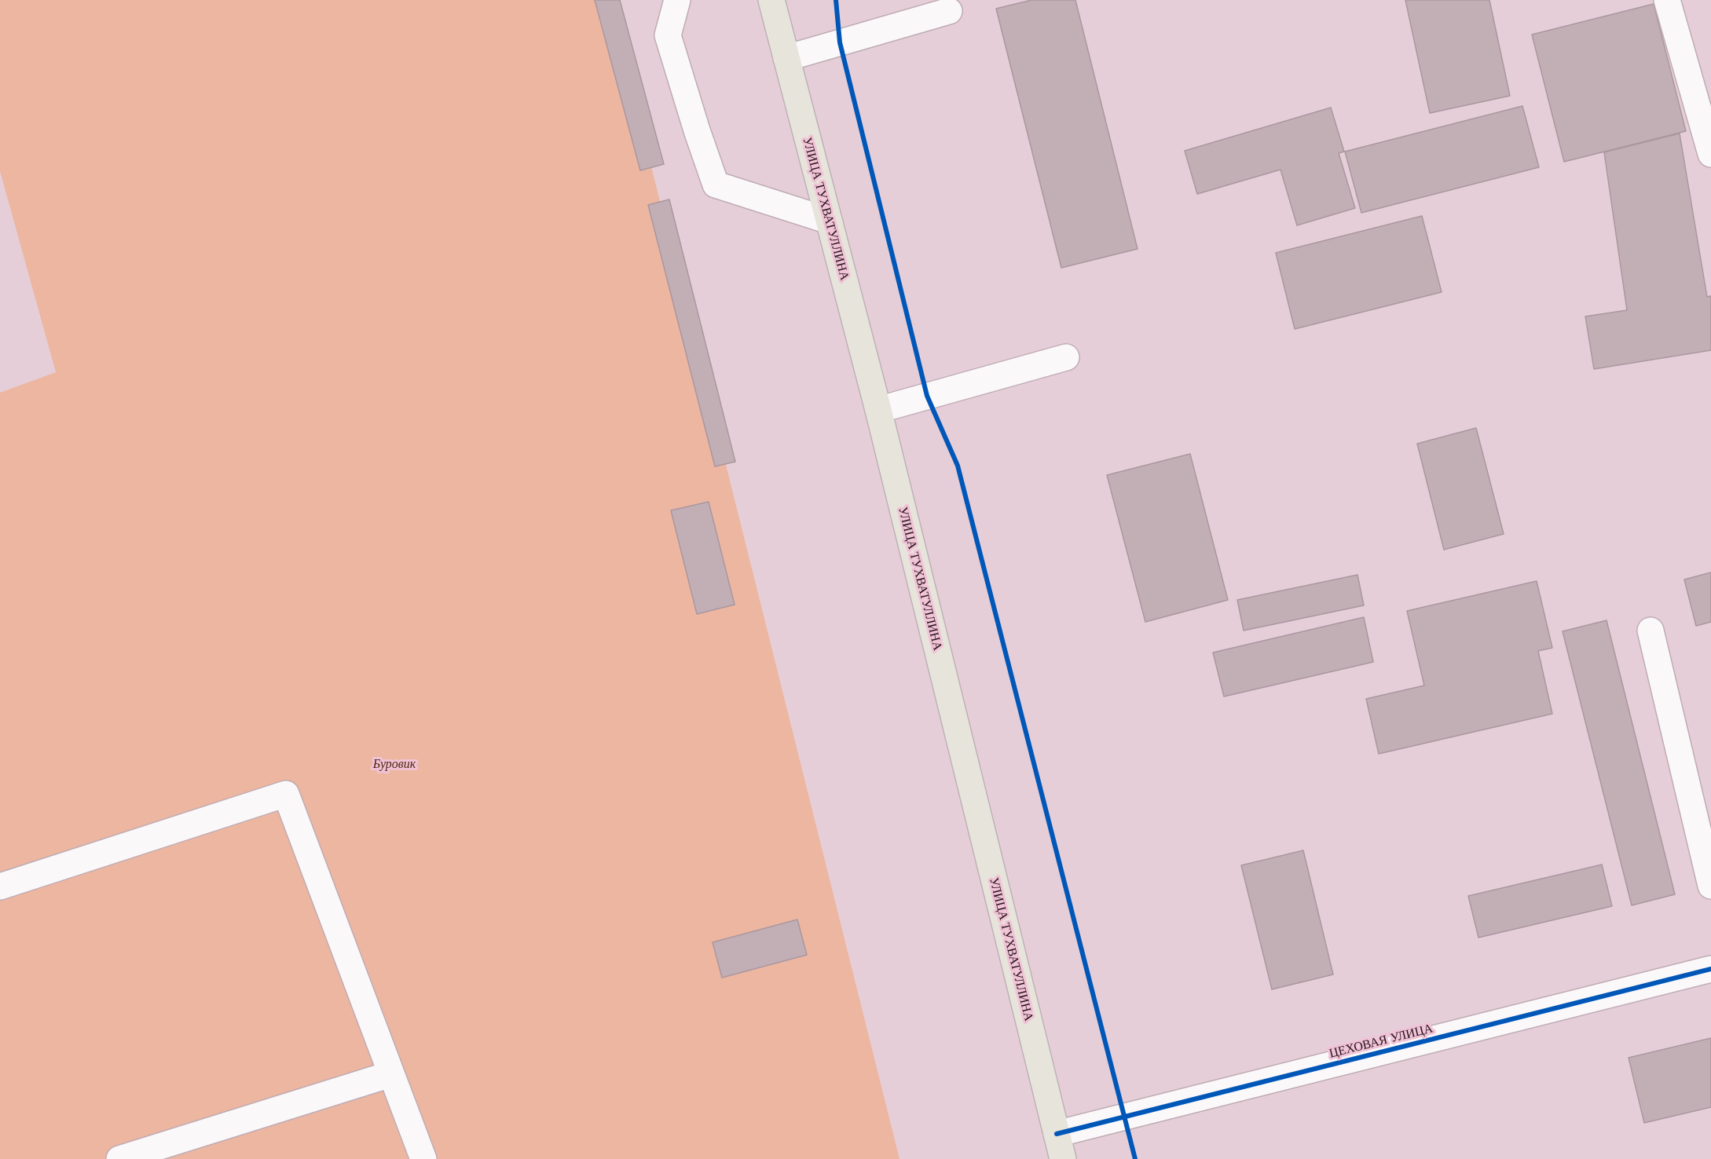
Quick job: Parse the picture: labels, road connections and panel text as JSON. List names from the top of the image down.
{
  "streets": {
    "main road": ["УЛИЦА ТУХВАТУЛЛИНА"],
    "street": ["ЦЕХОВАЯ УЛИЦА"]
  },
  "crossings": [
    ["УЛИЦА ТУХВАТУЛЛИНА", "ЦЕХОВАЯ УЛИЦА"]
  ],
  "parks": ["Буровик"]
}
